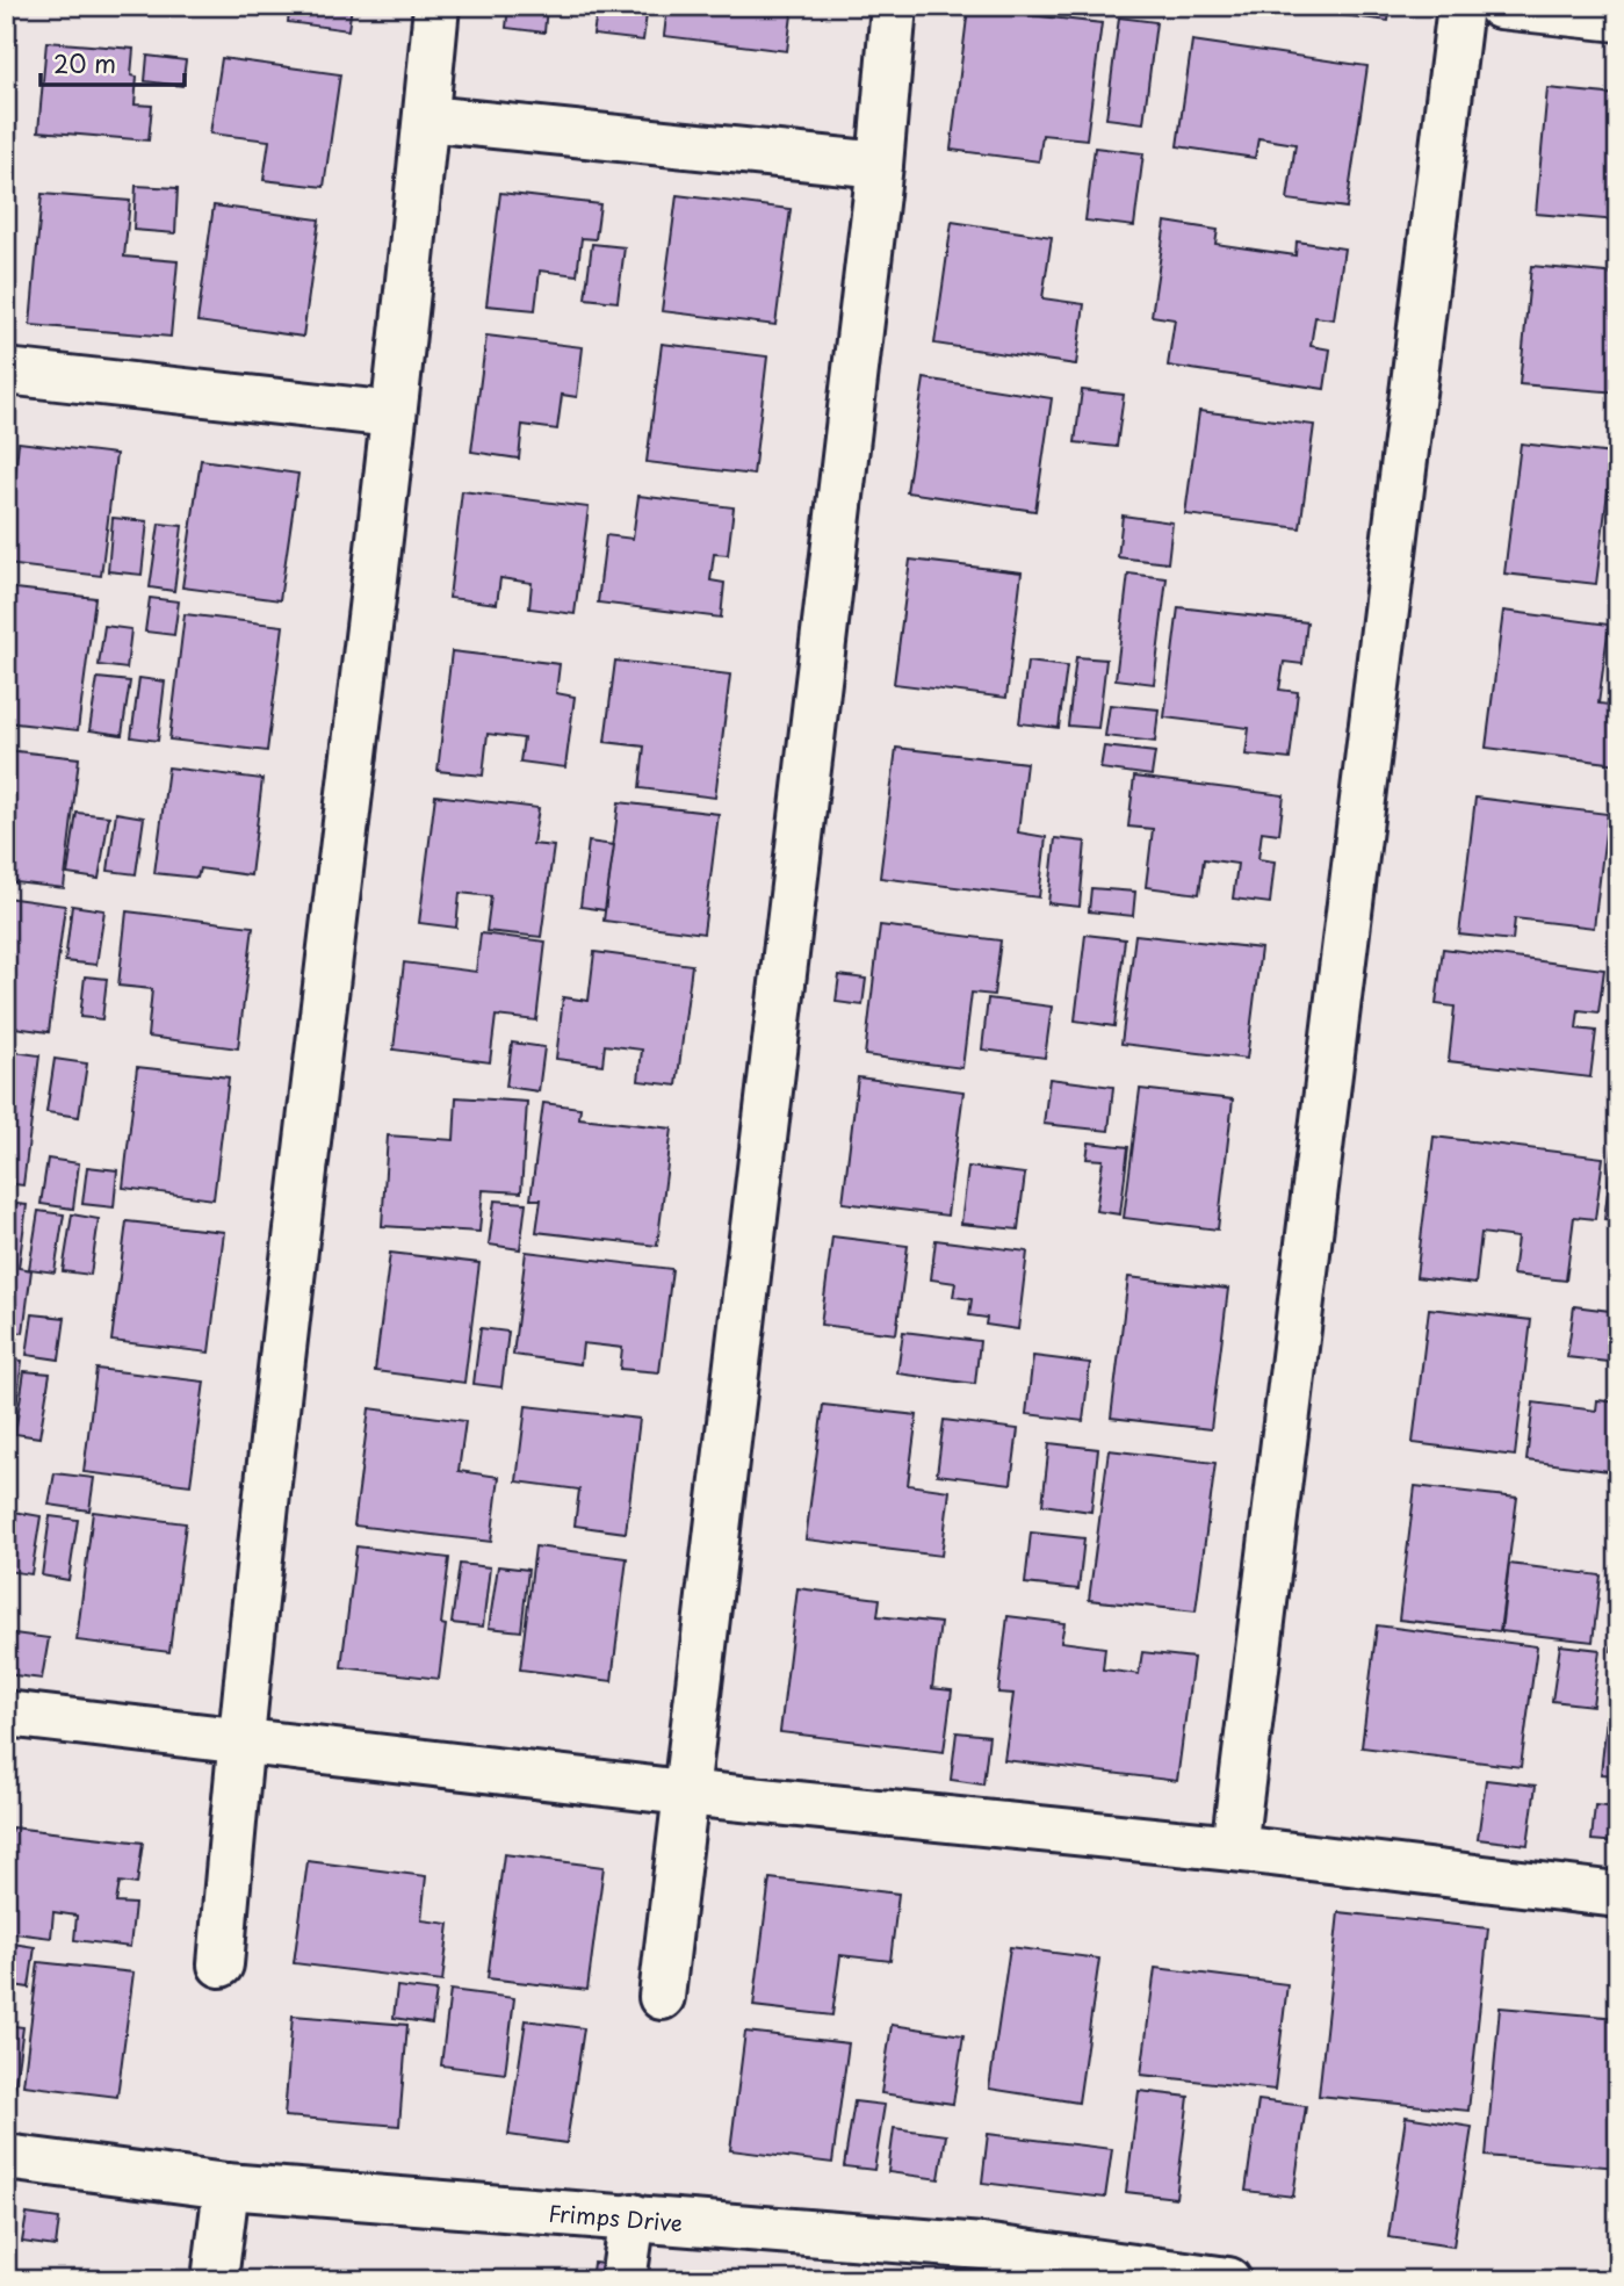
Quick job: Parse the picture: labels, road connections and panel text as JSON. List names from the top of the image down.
{
  "streets": {
    "street": ["Frimps Drive"]
  },
  "scale_bar": "20 m"
}
